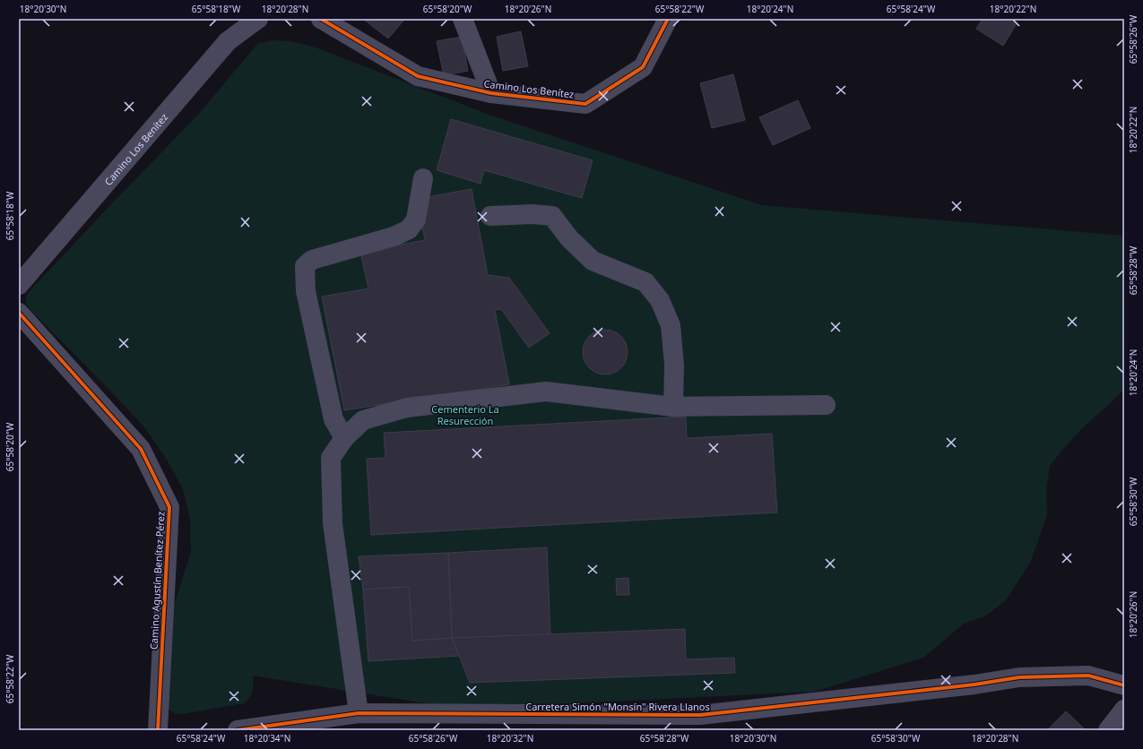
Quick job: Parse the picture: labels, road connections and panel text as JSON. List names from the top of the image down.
{
  "streets": {
    "street": ["Camino Los Benítez", "Camino Agustín Benítez Pérez", "Carretera Simón \"Monsín\" Rivera Llanos"]
  },
  "parks": ["Cementerio La Resurección"],
  "coordinates": [
    "18°20'30\"N",
    "65°58'18\"W",
    "18°20'28\"N",
    "65°58'20\"W",
    "18°20'26\"N",
    "65°58'22\"W",
    "18°20'24\"N",
    "65°58'24\"W",
    "18°20'22\"N",
    "65°58'26\"W",
    "65°58'28\"W",
    "65°58'30\"W",
    "18°20'34\"N",
    "18°20'32\"N"
  ]
}
